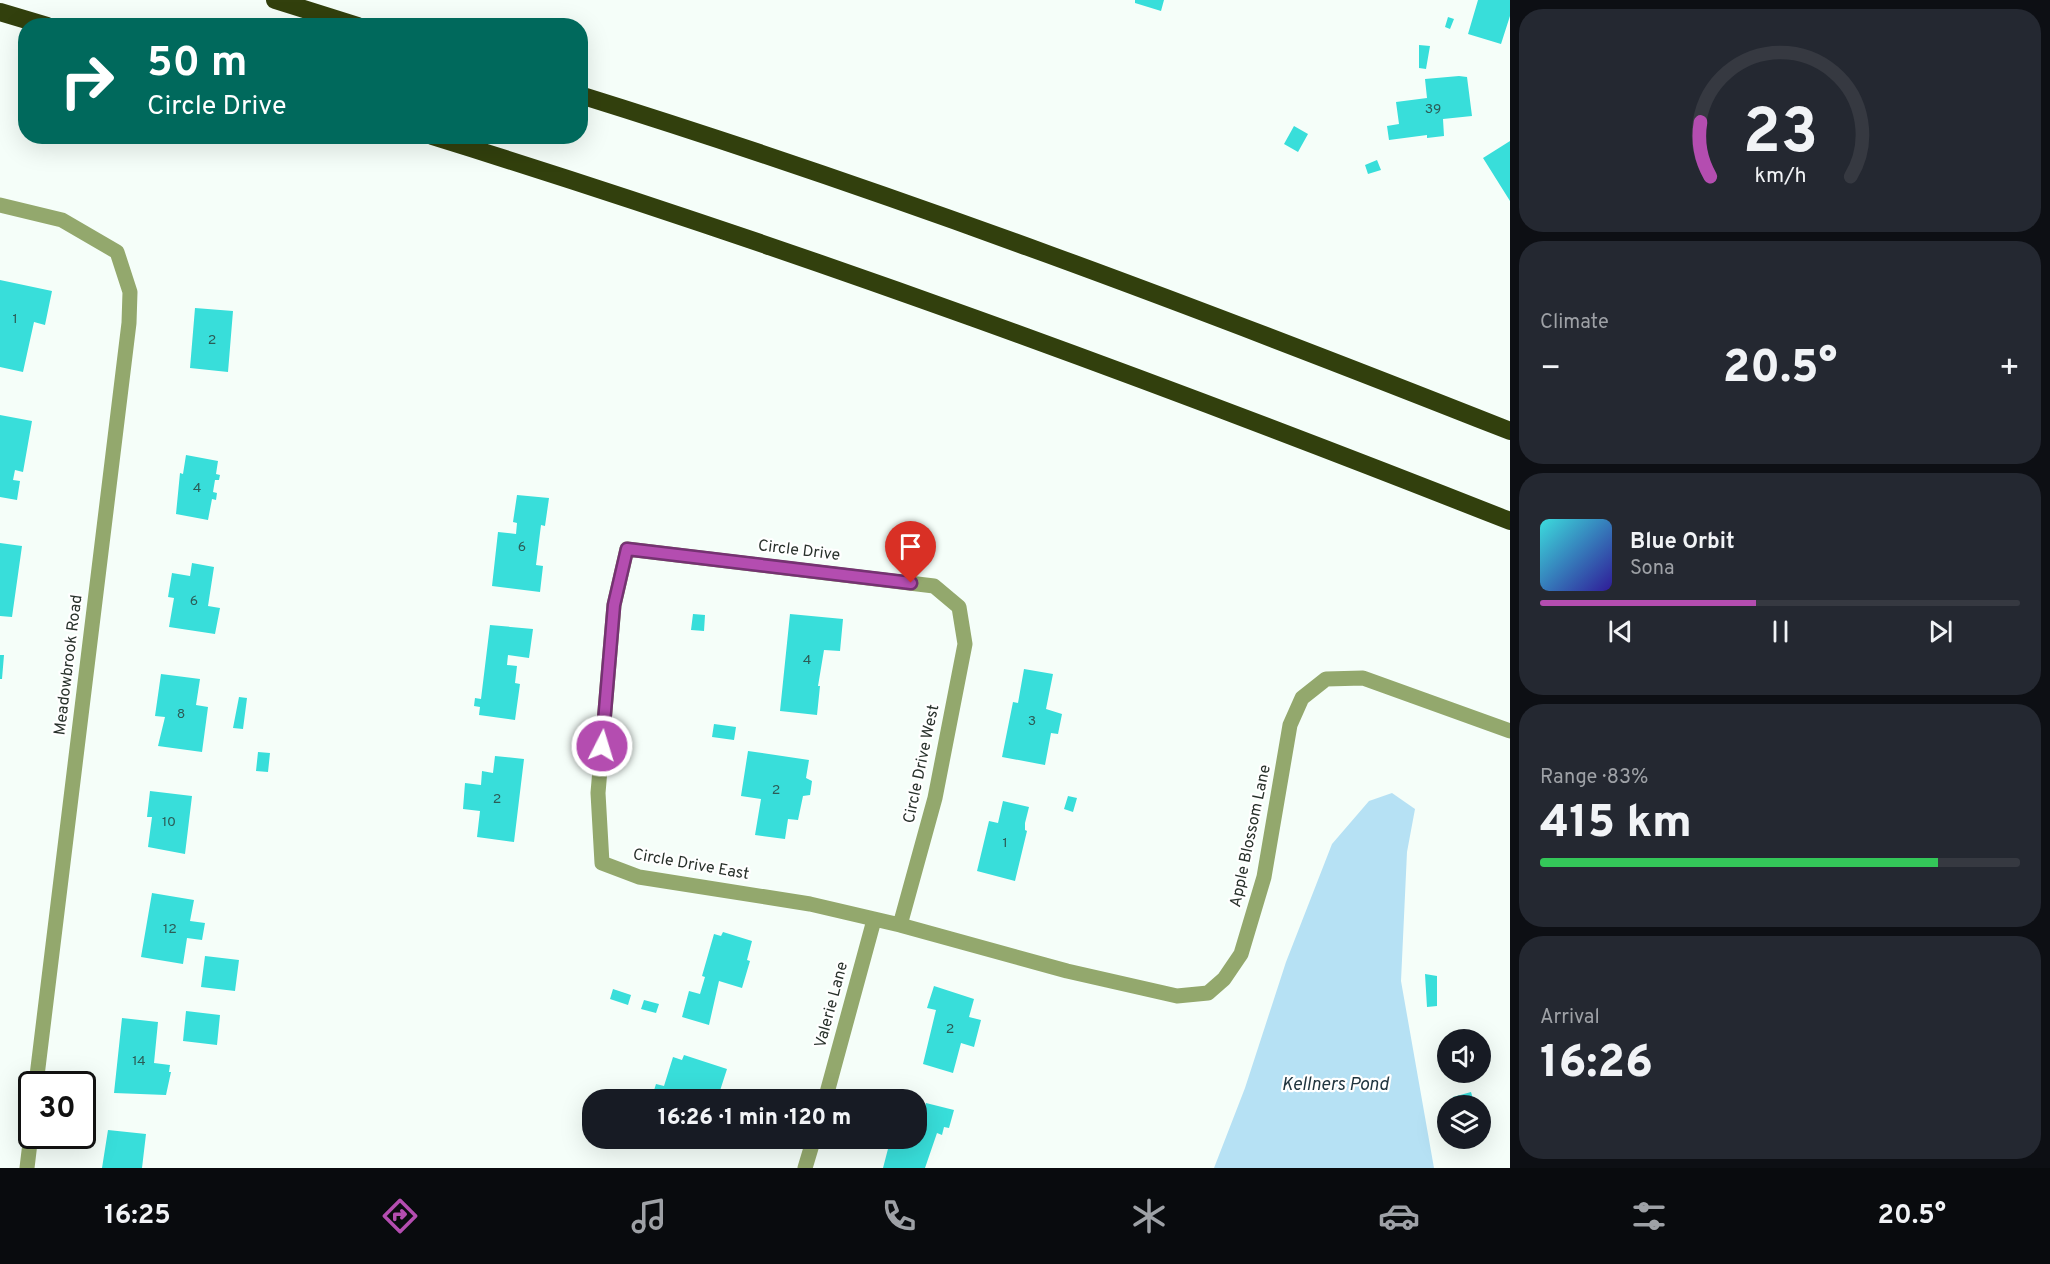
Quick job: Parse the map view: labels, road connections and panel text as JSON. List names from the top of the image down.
{
  "streets": {
    "street": [
      "Circle Drive",
      "Meadowbrook Road",
      "Circle Drive West",
      "Apple Blossom Lane",
      "Circle Drive East",
      "Valerie Lane"
    ]
  },
  "crossings": [
    ["Circle Drive", "Circle Drive West"],
    ["Circle Drive", "Circle Drive East"],
    ["Circle Drive West", "Apple Blossom Lane"],
    ["Apple Blossom Lane", "Circle Drive East"],
    ["Apple Blossom Lane", "Valerie Lane"],
    ["Circle Drive East", "Valerie Lane"]
  ],
  "water": ["Kellners Pond"],
  "house_numbers": [
    "39",
    "1",
    "2",
    "4",
    "6",
    "6",
    "4",
    "8",
    "3",
    "2",
    "2",
    "10",
    "1",
    "12",
    "2",
    "14"
  ],
  "page": {
    "turn": ["50 m", "Circle Drive"],
    "tile": [
      "Climate",
      ["Range · 83%", "415 km"],
      ["Arrival", "16:26"]
    ],
    "heat": ["−", "20.5°", "+"],
    "song": ["Blue Orbit", "Sona"],
    "limit": "30",
    "trip": "16:26 · 1 min · 120 m",
    "tabs": ["16:25", "20.5°"],
    "gauge": ["23", "km/h"]
  }
}
